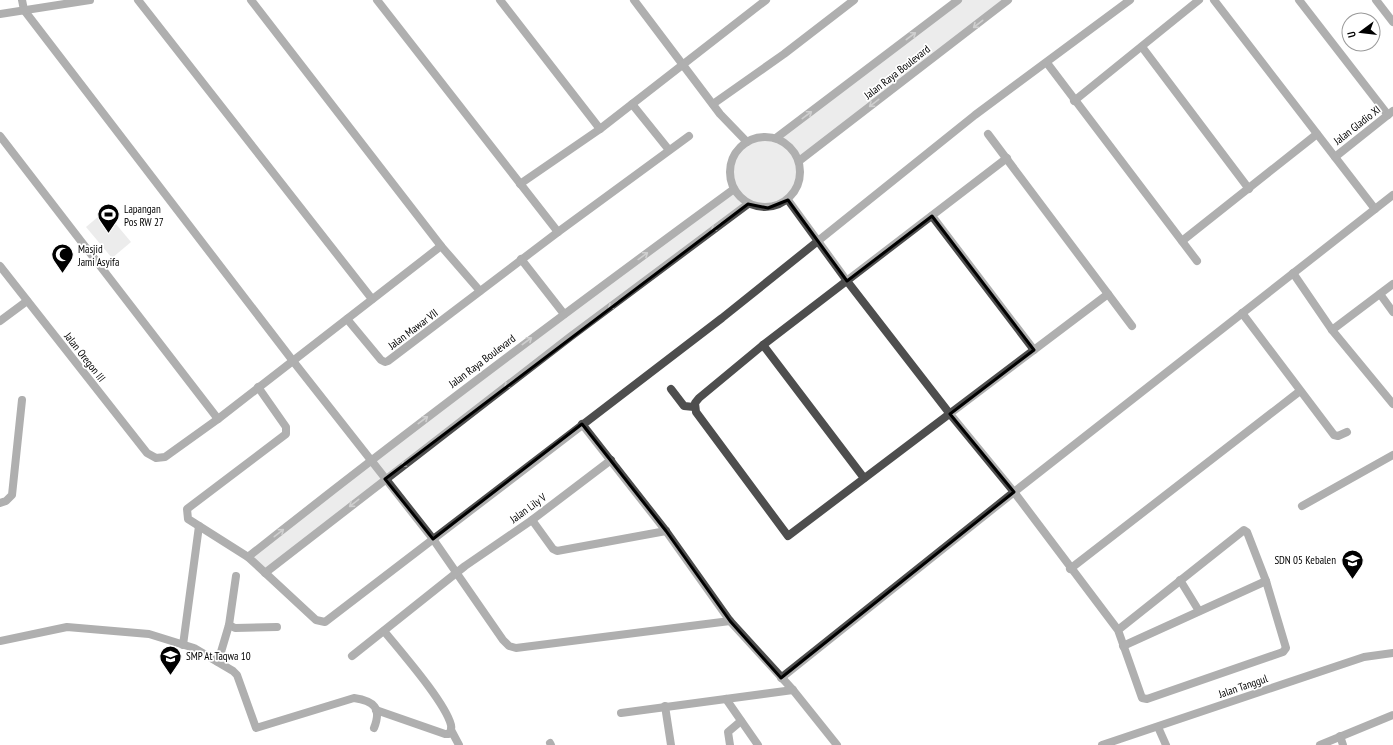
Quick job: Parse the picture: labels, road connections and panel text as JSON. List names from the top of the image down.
{
  "streets": {
    "street": [
      "Jalan Raya Boulevard",
      "Jalan Gladio XI",
      "Jalan Mawar VII",
      "Jalan Oregon III",
      "Jalan Lily V",
      "Jalan Tanggul"
    ]
  },
  "places": {
    "sports": ["Lapangan Pos RW 27"],
    "mosque": ["Masjid Jami Asyifa"],
    "school or university": ["SDN 05 Kebalen", "SMP At Taqwa 10"]
  },
  "north": "left"
}
